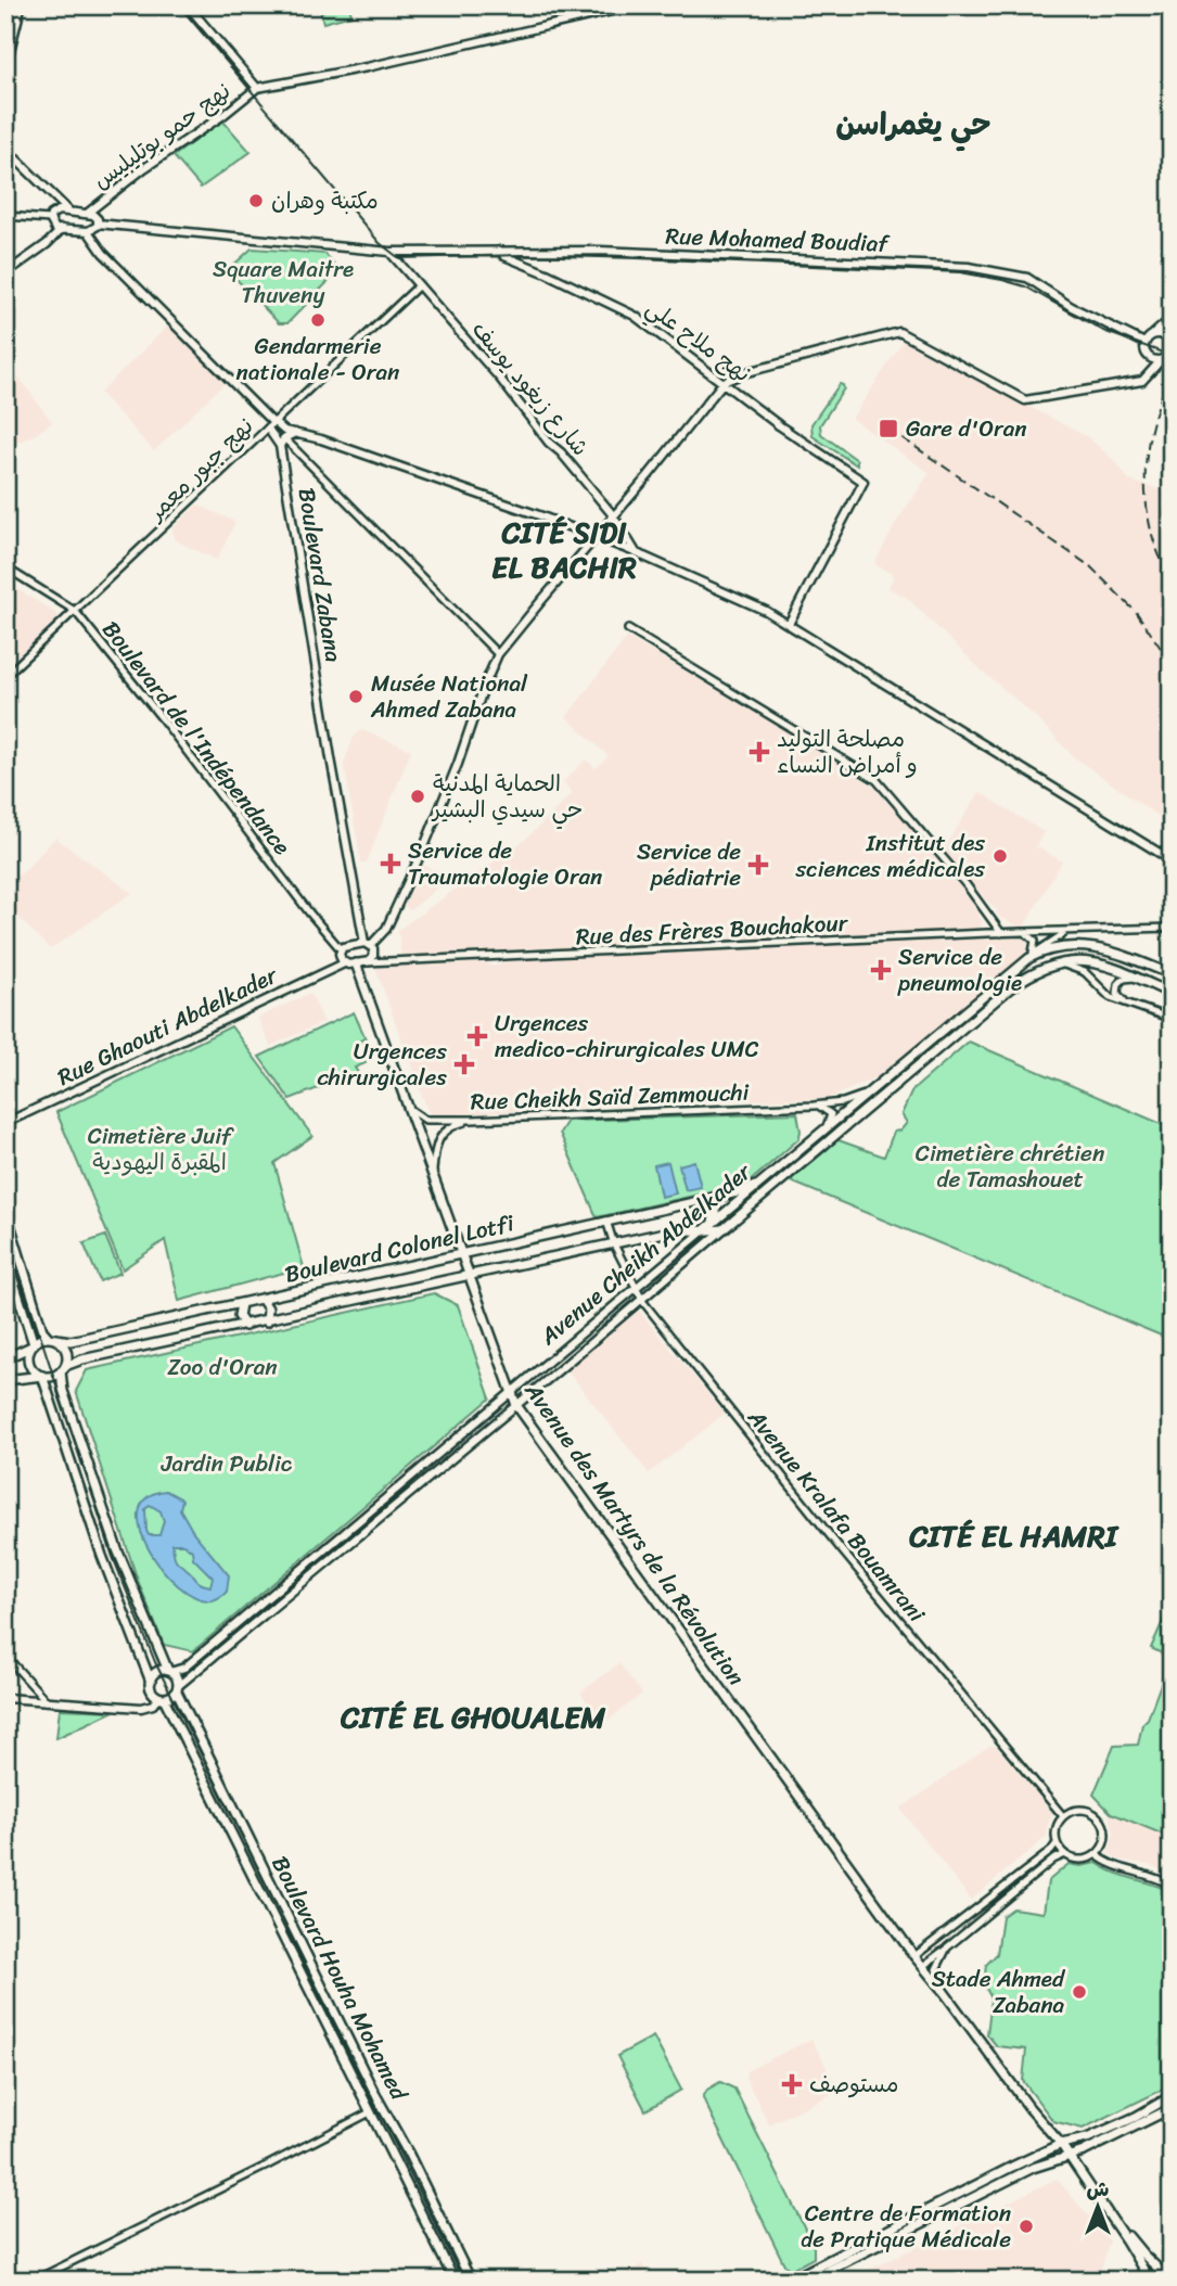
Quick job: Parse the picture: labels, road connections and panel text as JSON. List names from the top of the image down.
{
  "streets": {
    "main road": [
      "نهج حمو بوتليليس",
      "Rue Mohamed Boudiaf",
      "نهج ملاح علي",
      "شارع زيغود يوسف",
      "Boulevard Zabana",
      "Rue Ghaouti Abdelkader",
      "Boulevard Colonel Lotfi",
      "Avenue Cheikh Abdelkader",
      "Avenue des Martyrs de la Révolution",
      "Boulevard Houha Mohamed"
    ],
    "street": [
      "نهج جبور معمر",
      "Boulevard de l'Indépendance",
      "Rue des Frères Bouchakour",
      "Rue Cheikh Saïd Zemmouchi",
      "Avenue Kralafa Bouamrani"
    ]
  },
  "crossings": [
    ["Rue Mohamed Boudiaf", "نهج ملاح علي"],
    ["Rue Mohamed Boudiaf", "شارع زيغود يوسف"],
    ["شارع زيغود يوسف", "نهج جبور معمر"],
    ["نهج جبور معمر", "Boulevard de l'Indépendance"],
    ["Rue Cheikh Saïd Zemmouchi", "Avenue Cheikh Abdelkader"],
    ["Rue Cheikh Saïd Zemmouchi", "Avenue des Martyrs de la Révolution"],
    ["Boulevard Colonel Lotfi", "Avenue Cheikh Abdelkader"],
    ["Boulevard Colonel Lotfi", "Avenue Kralafa Bouamrani"],
    ["Boulevard Colonel Lotfi", "Avenue des Martyrs de la Révolution"],
    ["Avenue Cheikh Abdelkader", "Avenue Kralafa Bouamrani"],
    ["Avenue Cheikh Abdelkader", "Avenue des Martyrs de la Révolution"],
    ["Avenue Cheikh Abdelkader", "Boulevard Houha Mohamed"]
  ],
  "districts": [
    "حي يغمراسن",
    "CITÉ SIDI EL BACHIR",
    "CITÉ EL HAMRI",
    "CITÉ EL GHOUALEM"
  ],
  "parks": [
    "Square Maitre Thuveny",
    "Cimetière Juif المقبرة اليهودية",
    "Cimetière chrétien de Tamashouet",
    "Zoo d'Oran",
    "Jardin Public"
  ],
  "places": {
    "other": [
      "مكتبة وهران",
      "Gendarmerie nationale - Oran",
      "Musée National Ahmed Zabana",
      "الحماية المدنية حي سيدي البشير",
      "Institut des sciences médicales",
      "Stade Ahmed Zabana",
      "Centre de Formation de Pratique Médicale"
    ],
    "transit": ["Gare d'Oran"],
    "health": [
      "مصلحة التوليد و أمراض النساء",
      "Service de Traumatologie Oran",
      "Service de pédiatrie",
      "Service de pneumologie",
      "Urgences medico-chirurgicales UMC",
      "Urgences chirurgicales",
      "مستوصف"
    ]
  },
  "north": "top"
}
